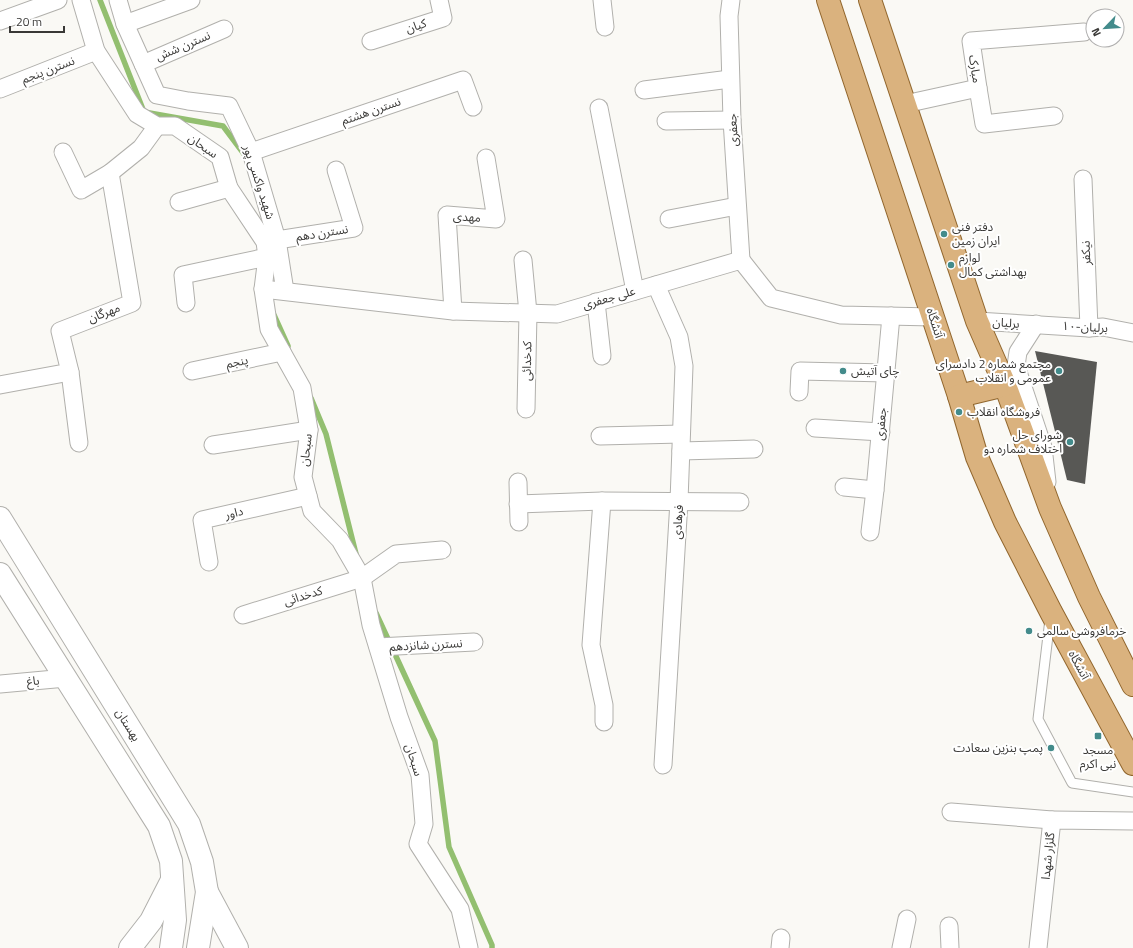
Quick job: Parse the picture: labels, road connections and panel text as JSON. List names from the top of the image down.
{
  "streets": {
    "main road": ["آتشگاه", "بهستان"],
    "street": [
      "کیان",
      "نسترن شش",
      "مبارک",
      "نسترن پنجم",
      "نسترن هشتم",
      "جعفری",
      "سبحان",
      "شهید واکسی پور",
      "مهدی",
      "نسترن دهم",
      "نیکفر",
      "علی جعفری",
      "مهرگان",
      "برلیان",
      "۱۰-برلیان",
      "کدخدائی",
      "پنجم",
      "داور",
      "فرهادی",
      "نسترن شانزدهم",
      "باغ",
      "گلزار شهدا"
    ]
  },
  "crossings": [
    ["نسترن شش", "شهید واکسی پور"],
    ["نسترن پنجم", "سبحان"],
    ["نسترن هشتم", "شهید واکسی پور"],
    ["جعفری", "علی جعفری"],
    ["سبحان", "علی جعفری"],
    ["سبحان", "کدخدائی"],
    ["سبحان", "پنجم"],
    ["سبحان", "داور"],
    ["سبحان", "نسترن شانزدهم"],
    ["شهید واکسی پور", "نسترن دهم"],
    ["شهید واکسی پور", "علی جعفری"],
    ["مهدی", "علی جعفری"],
    ["نیکفر", "۱۰-برلیان"],
    ["علی جعفری", "کدخدائی"],
    ["علی جعفری", "فرهادی"],
    ["برلیان", "۱۰-برلیان"]
  ],
  "places": {
    "other": [
      "دفتر فنی ایران زمین",
      "لوازم بهداشتی کمال",
      "چای آتیش",
      "مجتمع شماره 2 دادسرای عمومی و انقلاب",
      "فروشگاه انقلاب",
      "شورای حل اختلاف شماره دو",
      "خرمافروشی سالمی",
      "پمپ بنزین سعادت"
    ],
    "transit": ["مسجد نبی اکرم"]
  },
  "scale_bar": "20 m",
  "north": "bottom left"
}
